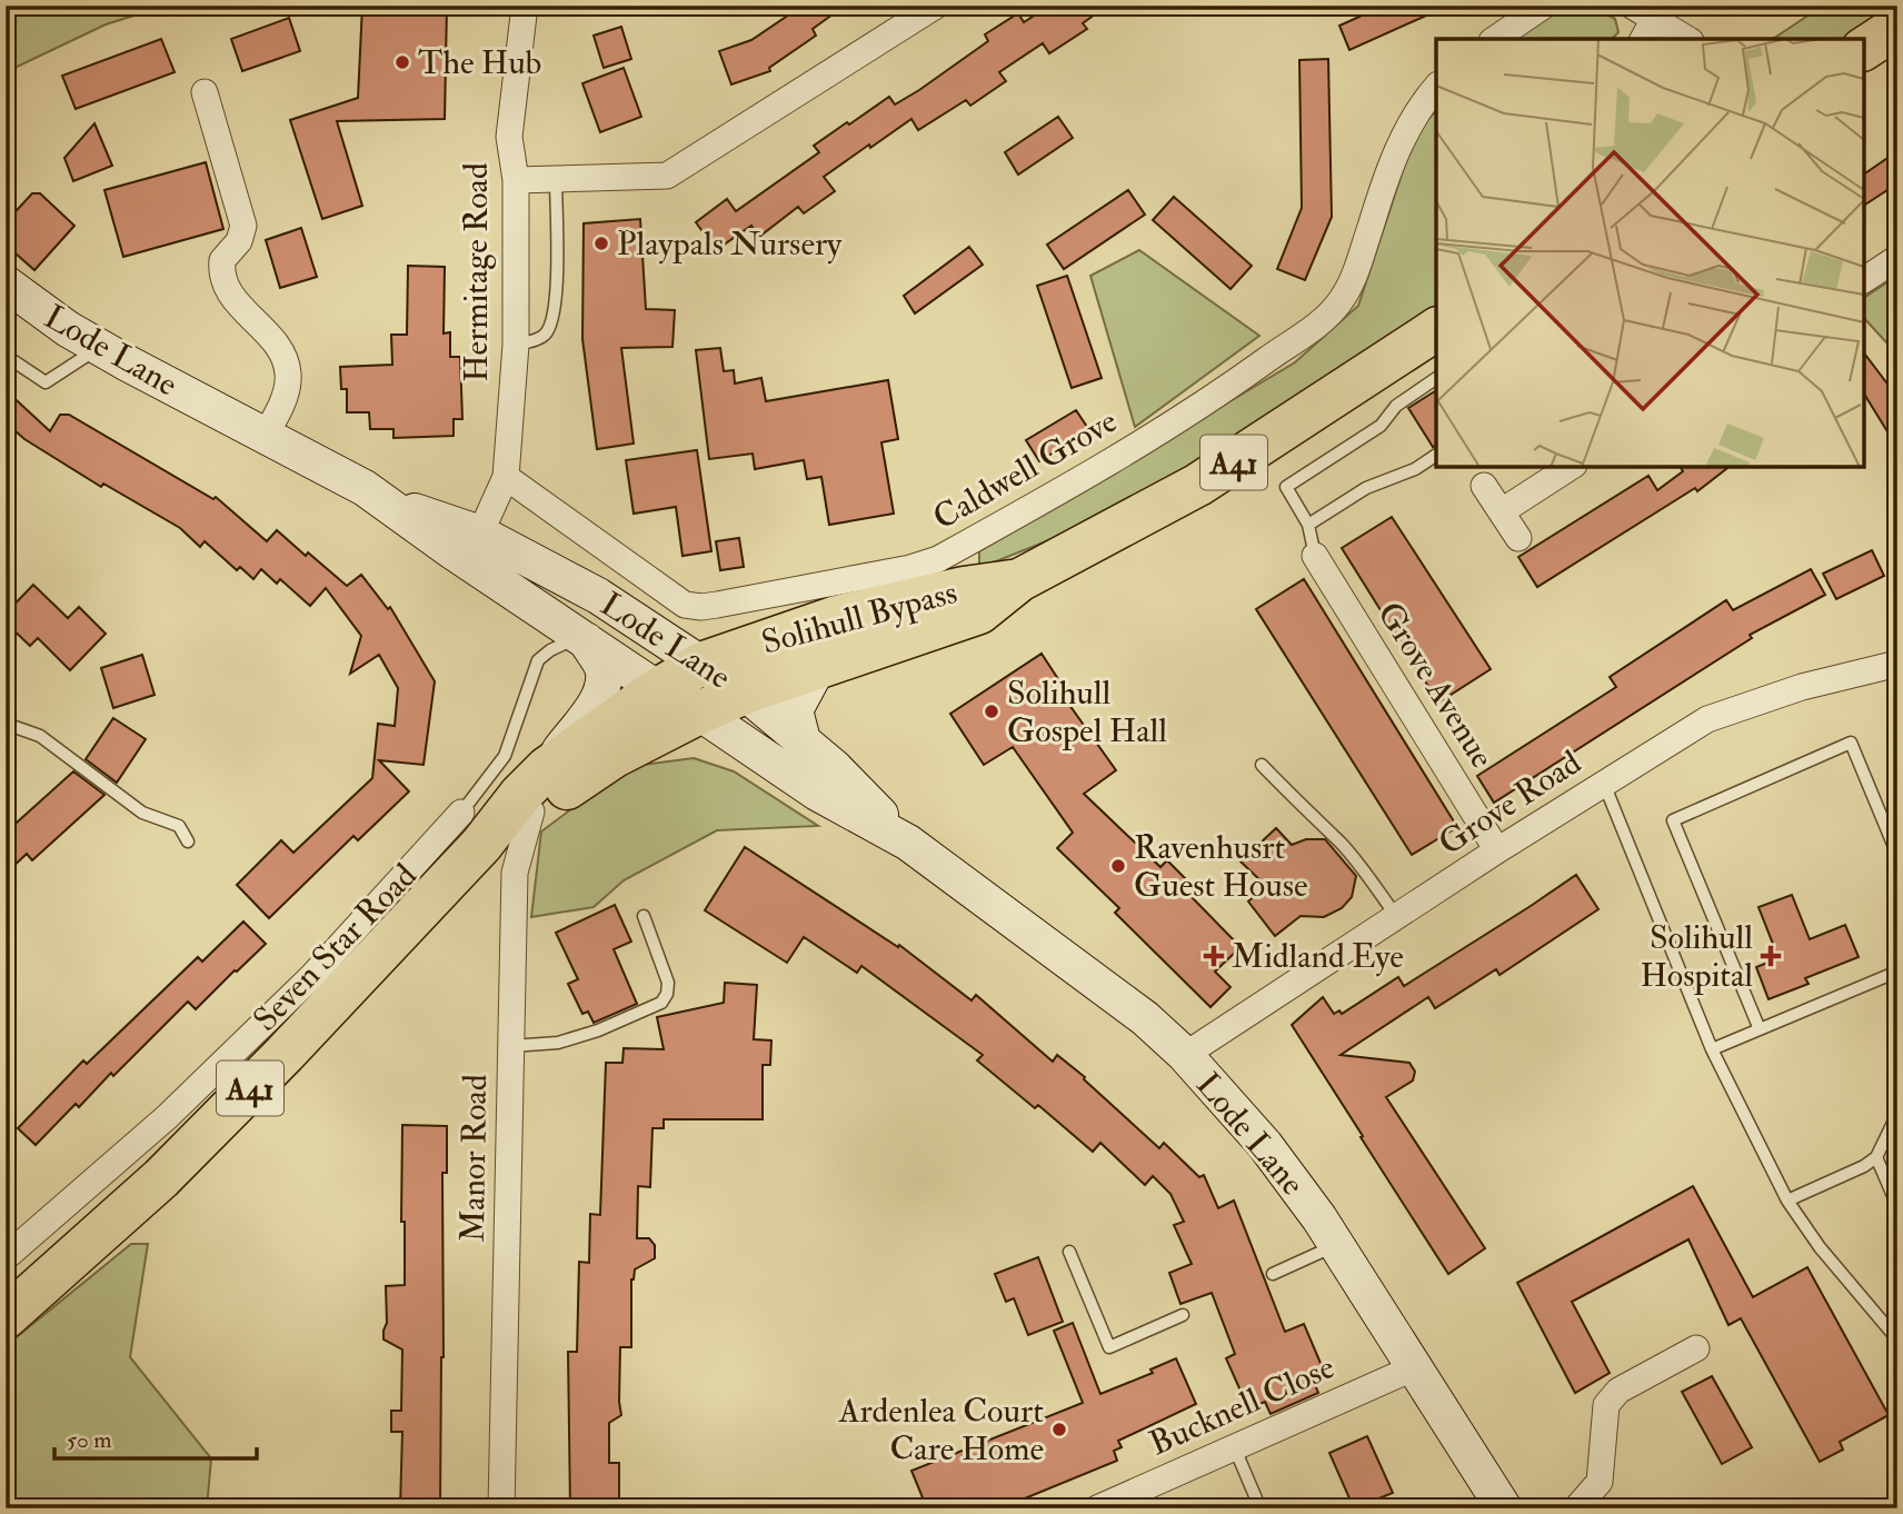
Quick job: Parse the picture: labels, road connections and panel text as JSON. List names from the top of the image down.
{
  "streets": {
    "highway": ["A41", "Solihull Bypass", "Seven Star Road"],
    "main road": ["Lode Lane"],
    "street": [
      "Hermitage Road",
      "Caldwell Grove",
      "Grove Avenue",
      "Grove Road",
      "Manor Road",
      "Bucknell Close"
    ]
  },
  "crossings": [
    ["Hermitage Road", "Lode Lane"],
    ["Hermitage Road", "Caldwell Grove"],
    ["Lode Lane", "Solihull Bypass"],
    ["Lode Lane", "Grove Road"],
    ["Lode Lane", "Seven Star Road"],
    ["Lode Lane", "Bucknell Close"],
    ["Solihull Bypass", "Seven Star Road"],
    ["Grove Avenue", "Grove Road"],
    ["Seven Star Road", "Manor Road"]
  ],
  "places": {
    "other": [
      "The Hub",
      "Playpals Nursery",
      "Solihull Gospel Hall",
      "Ravenhusrt Guest House",
      "Ardenlea Court Care Home"
    ],
    "health": ["Midland Eye", "Solihull Hospital"]
  },
  "scale_bar": "50 m"
}
